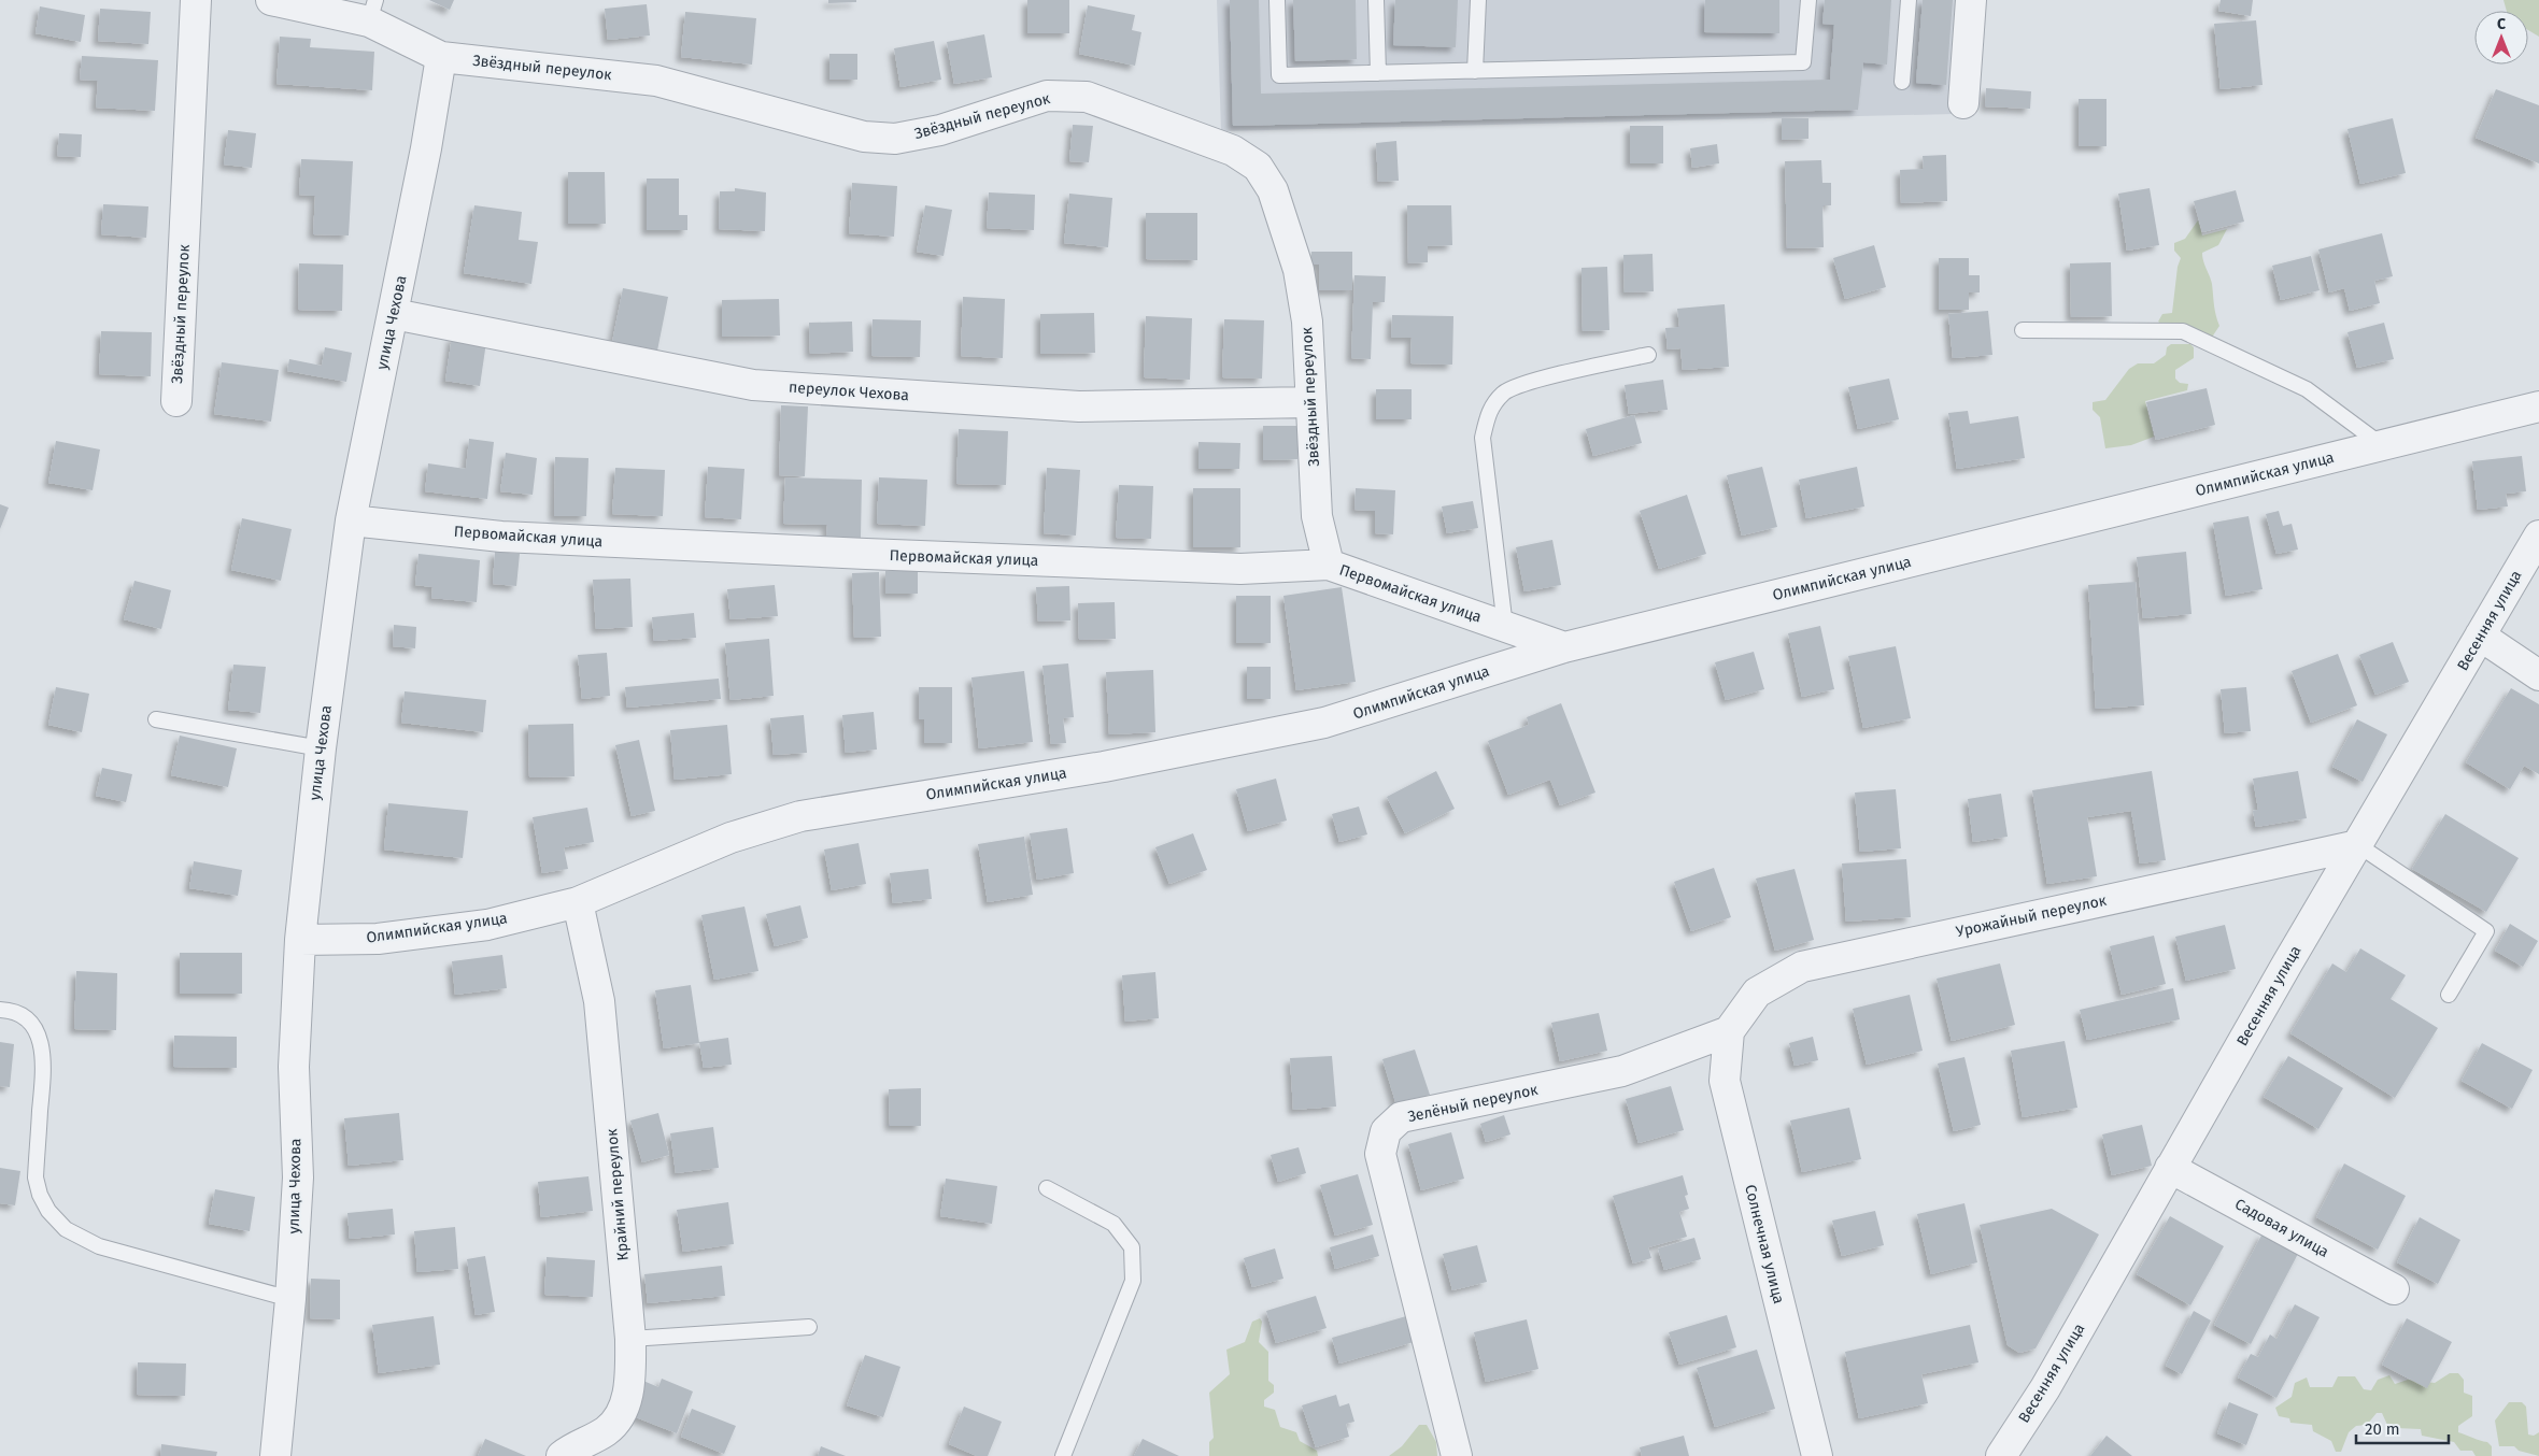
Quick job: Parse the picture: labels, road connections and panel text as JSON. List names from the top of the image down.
{
  "streets": {
    "street": [
      "Звёздный переулок",
      "улица Чехова",
      "переулок Чехова",
      "Олимпийская улица",
      "Первомайская улица",
      "Весенняя улица",
      "Урожайный переулок",
      "Зелёный переулок",
      "Крайний переулок",
      "Садовая улица",
      "Солнечная улица"
    ]
  },
  "crossings": [
    ["Звёздный переулок", "улица Чехова"],
    ["Звёздный переулок", "переулок Чехова"],
    ["Звёздный переулок", "Первомайская улица"],
    ["улица Чехова", "переулок Чехова"],
    ["улица Чехова", "Олимпийская улица"],
    ["улица Чехова", "Первомайская улица"],
    ["Олимпийская улица", "Первомайская улица"],
    ["Олимпийская улица", "Крайний переулок"],
    ["Весенняя улица", "Урожайный переулок"],
    ["Весенняя улица", "Садовая улица"],
    ["Урожайный переулок", "Зелёный переулок"],
    ["Урожайный переулок", "Солнечная улица"],
    ["Зелёный переулок", "Солнечная улица"]
  ],
  "scale_bar": "20 m",
  "north": "top"
}
